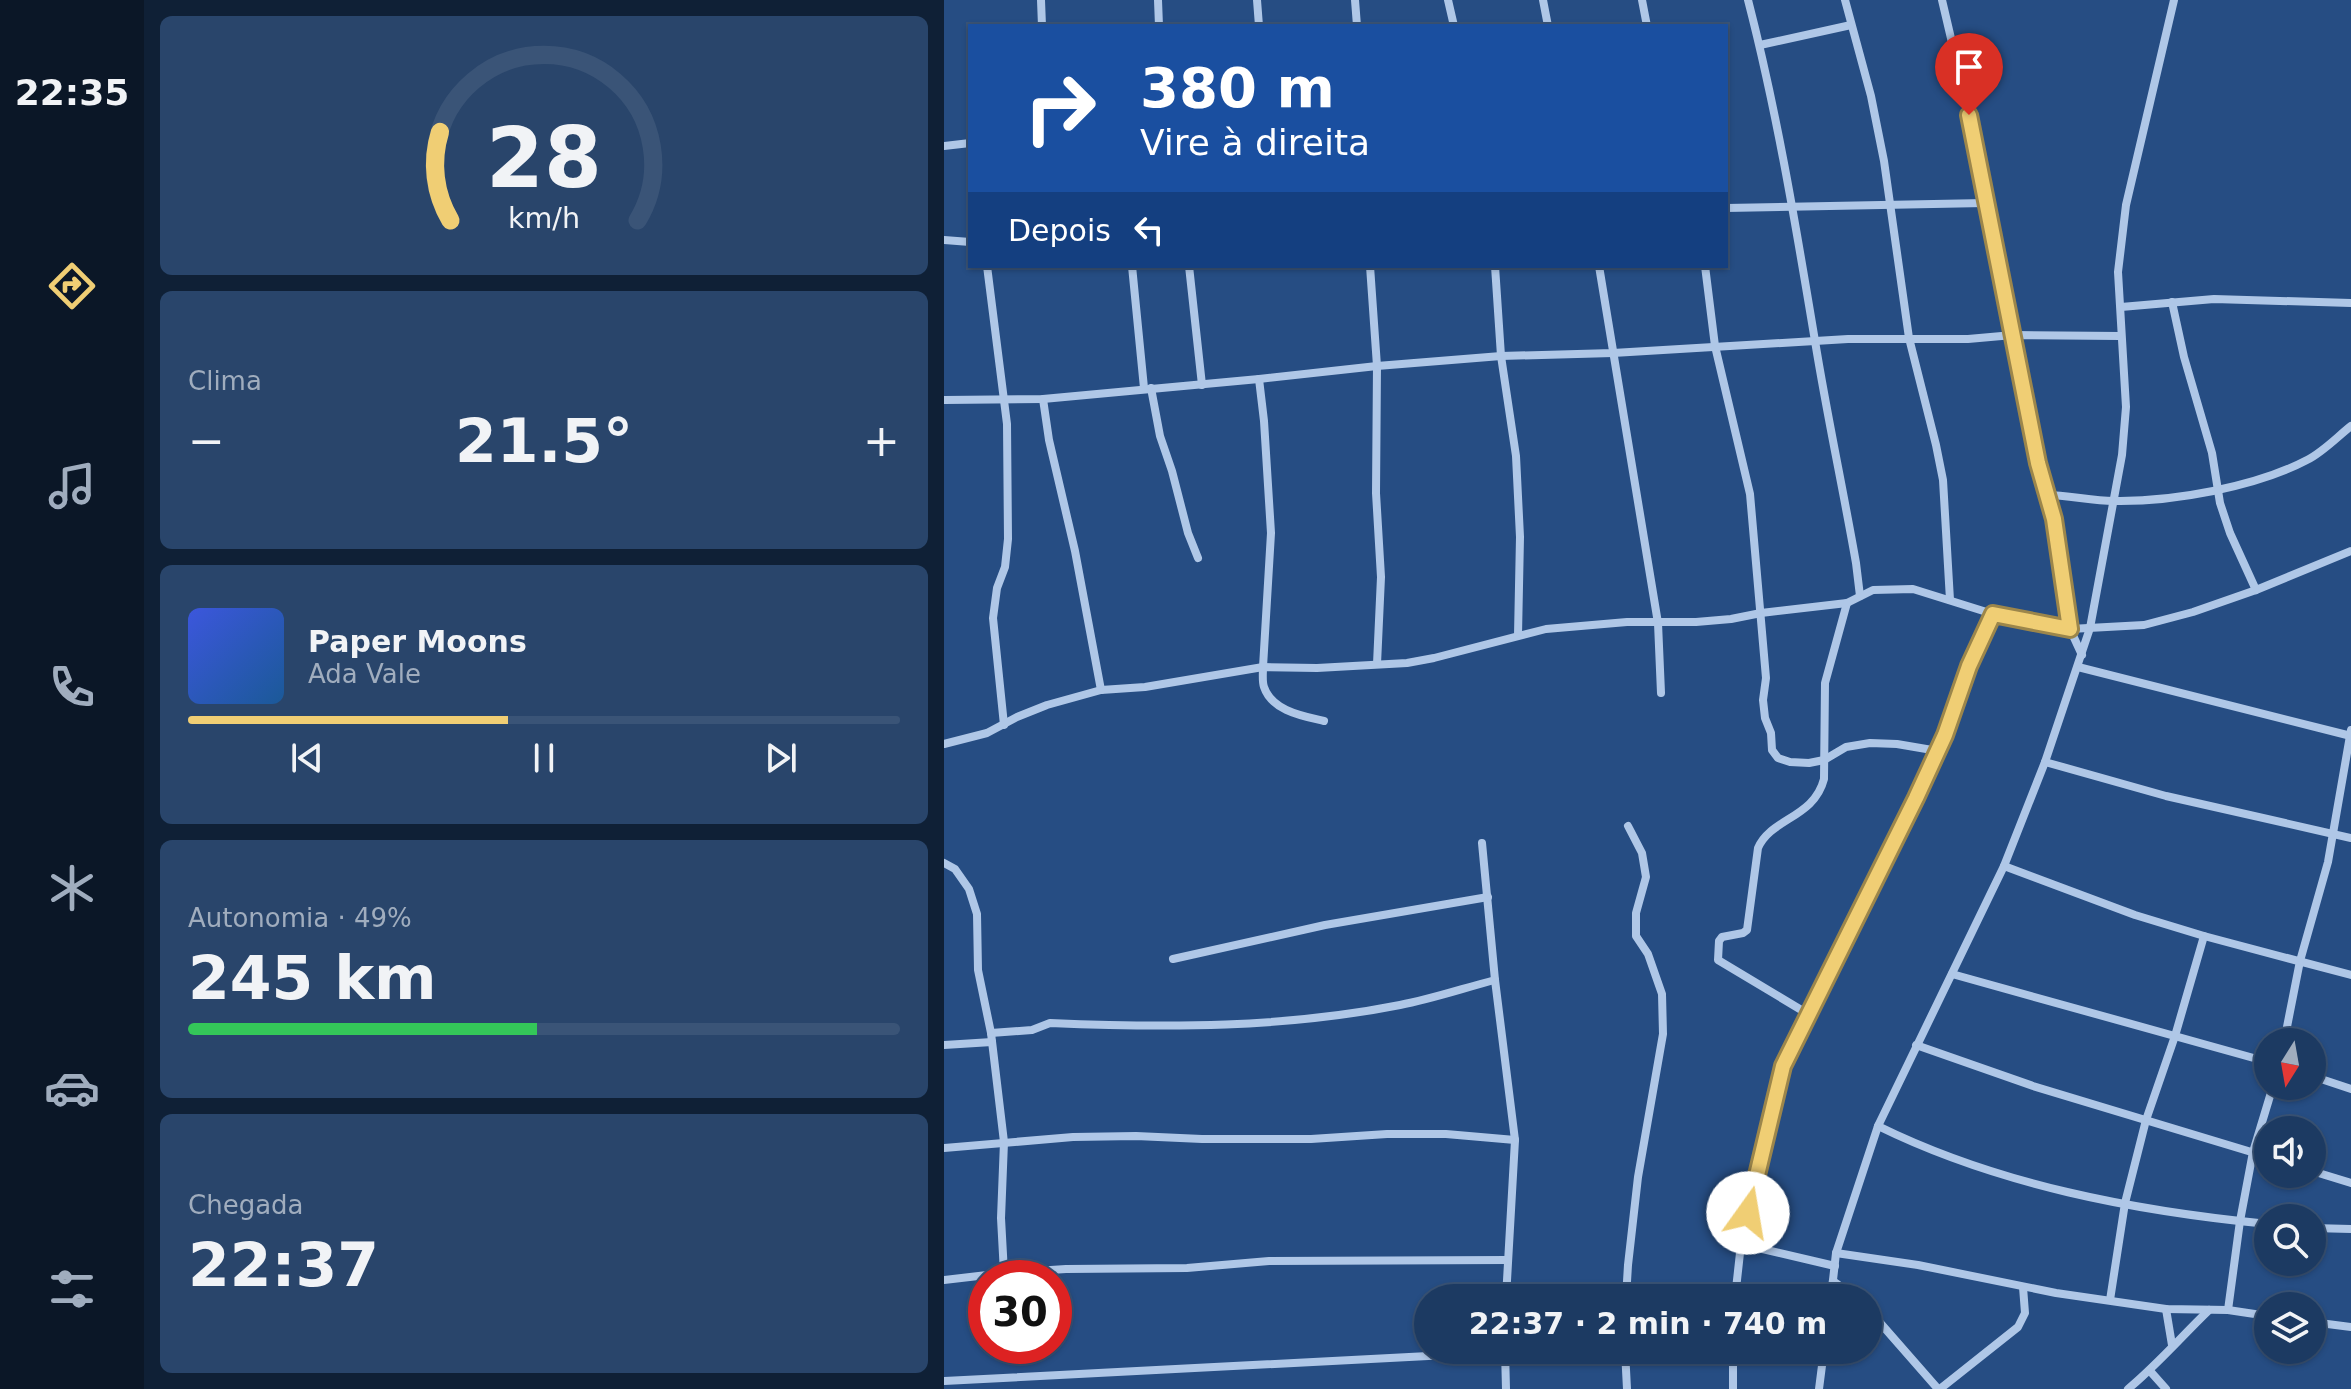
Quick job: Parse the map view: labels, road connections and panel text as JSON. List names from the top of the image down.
{
  "north": "bottom",
  "page": {
    "tabs": "22:35",
    "turn": ["380 m", "Vire à direita"],
    "then": "Depois",
    "tile": [
      "Clima",
      ["Autonomia · 49%", "245 km"],
      ["Chegada", "22:37"]
    ],
    "heat": ["−", "21.5°", "+"],
    "song": ["Paper Moons", "Ada Vale"],
    "limit": "30",
    "trip": "22:37 · 2 min · 740 m",
    "gauge": ["28", "km/h"]
  }
}
